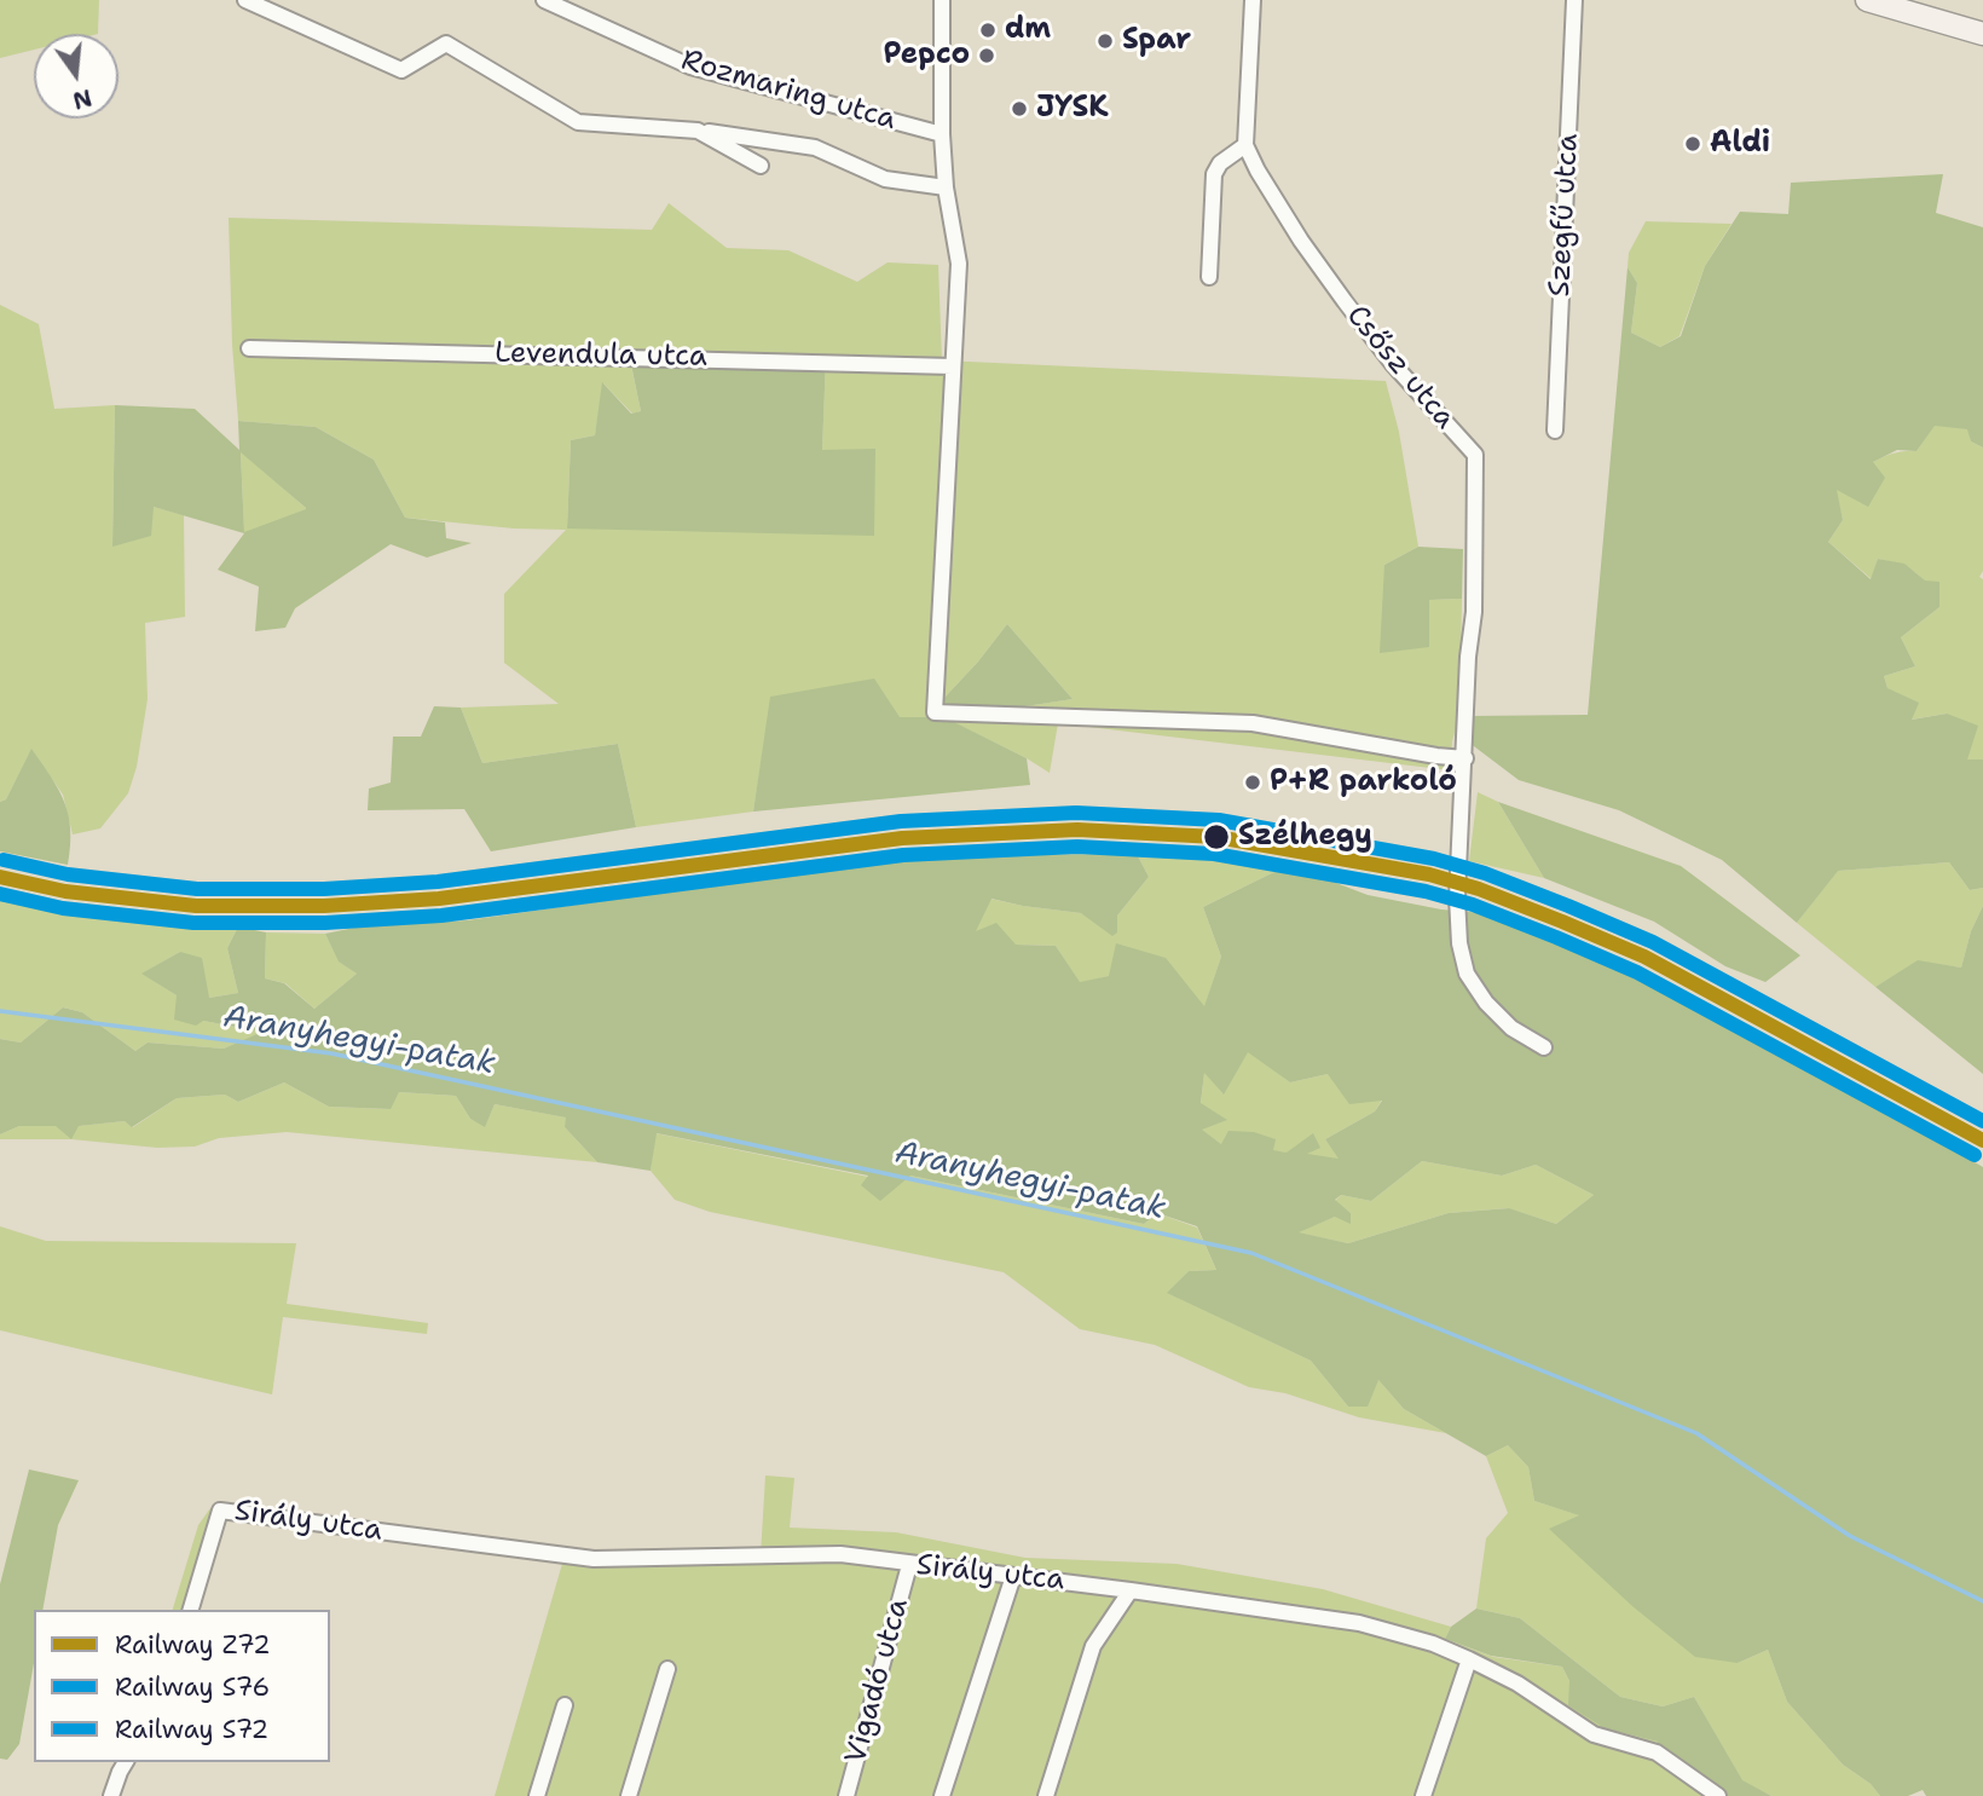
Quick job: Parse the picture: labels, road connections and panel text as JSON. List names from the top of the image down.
{
  "streets": {
    "street": [
      "Rozmaring utca",
      "Szegfű utca",
      "Levendula utca",
      "Csősz utca",
      "Sirály utca",
      "Vigadó utca"
    ]
  },
  "crossings": [
    ["Sirály utca", "Vigadó utca"]
  ],
  "water": ["Aranyhegyi-patak"],
  "places": [
    "dm",
    "Spar",
    "Pepco",
    "JYSK",
    "Aldi",
    "P+R parkoló",
    "Szélhegy"
  ],
  "lines": ["rail line S72", "rail line Z72", "rail line S76"],
  "legend": ["Railway Z72", "Railway S76", "Railway S72"],
  "north": "bottom"
}
